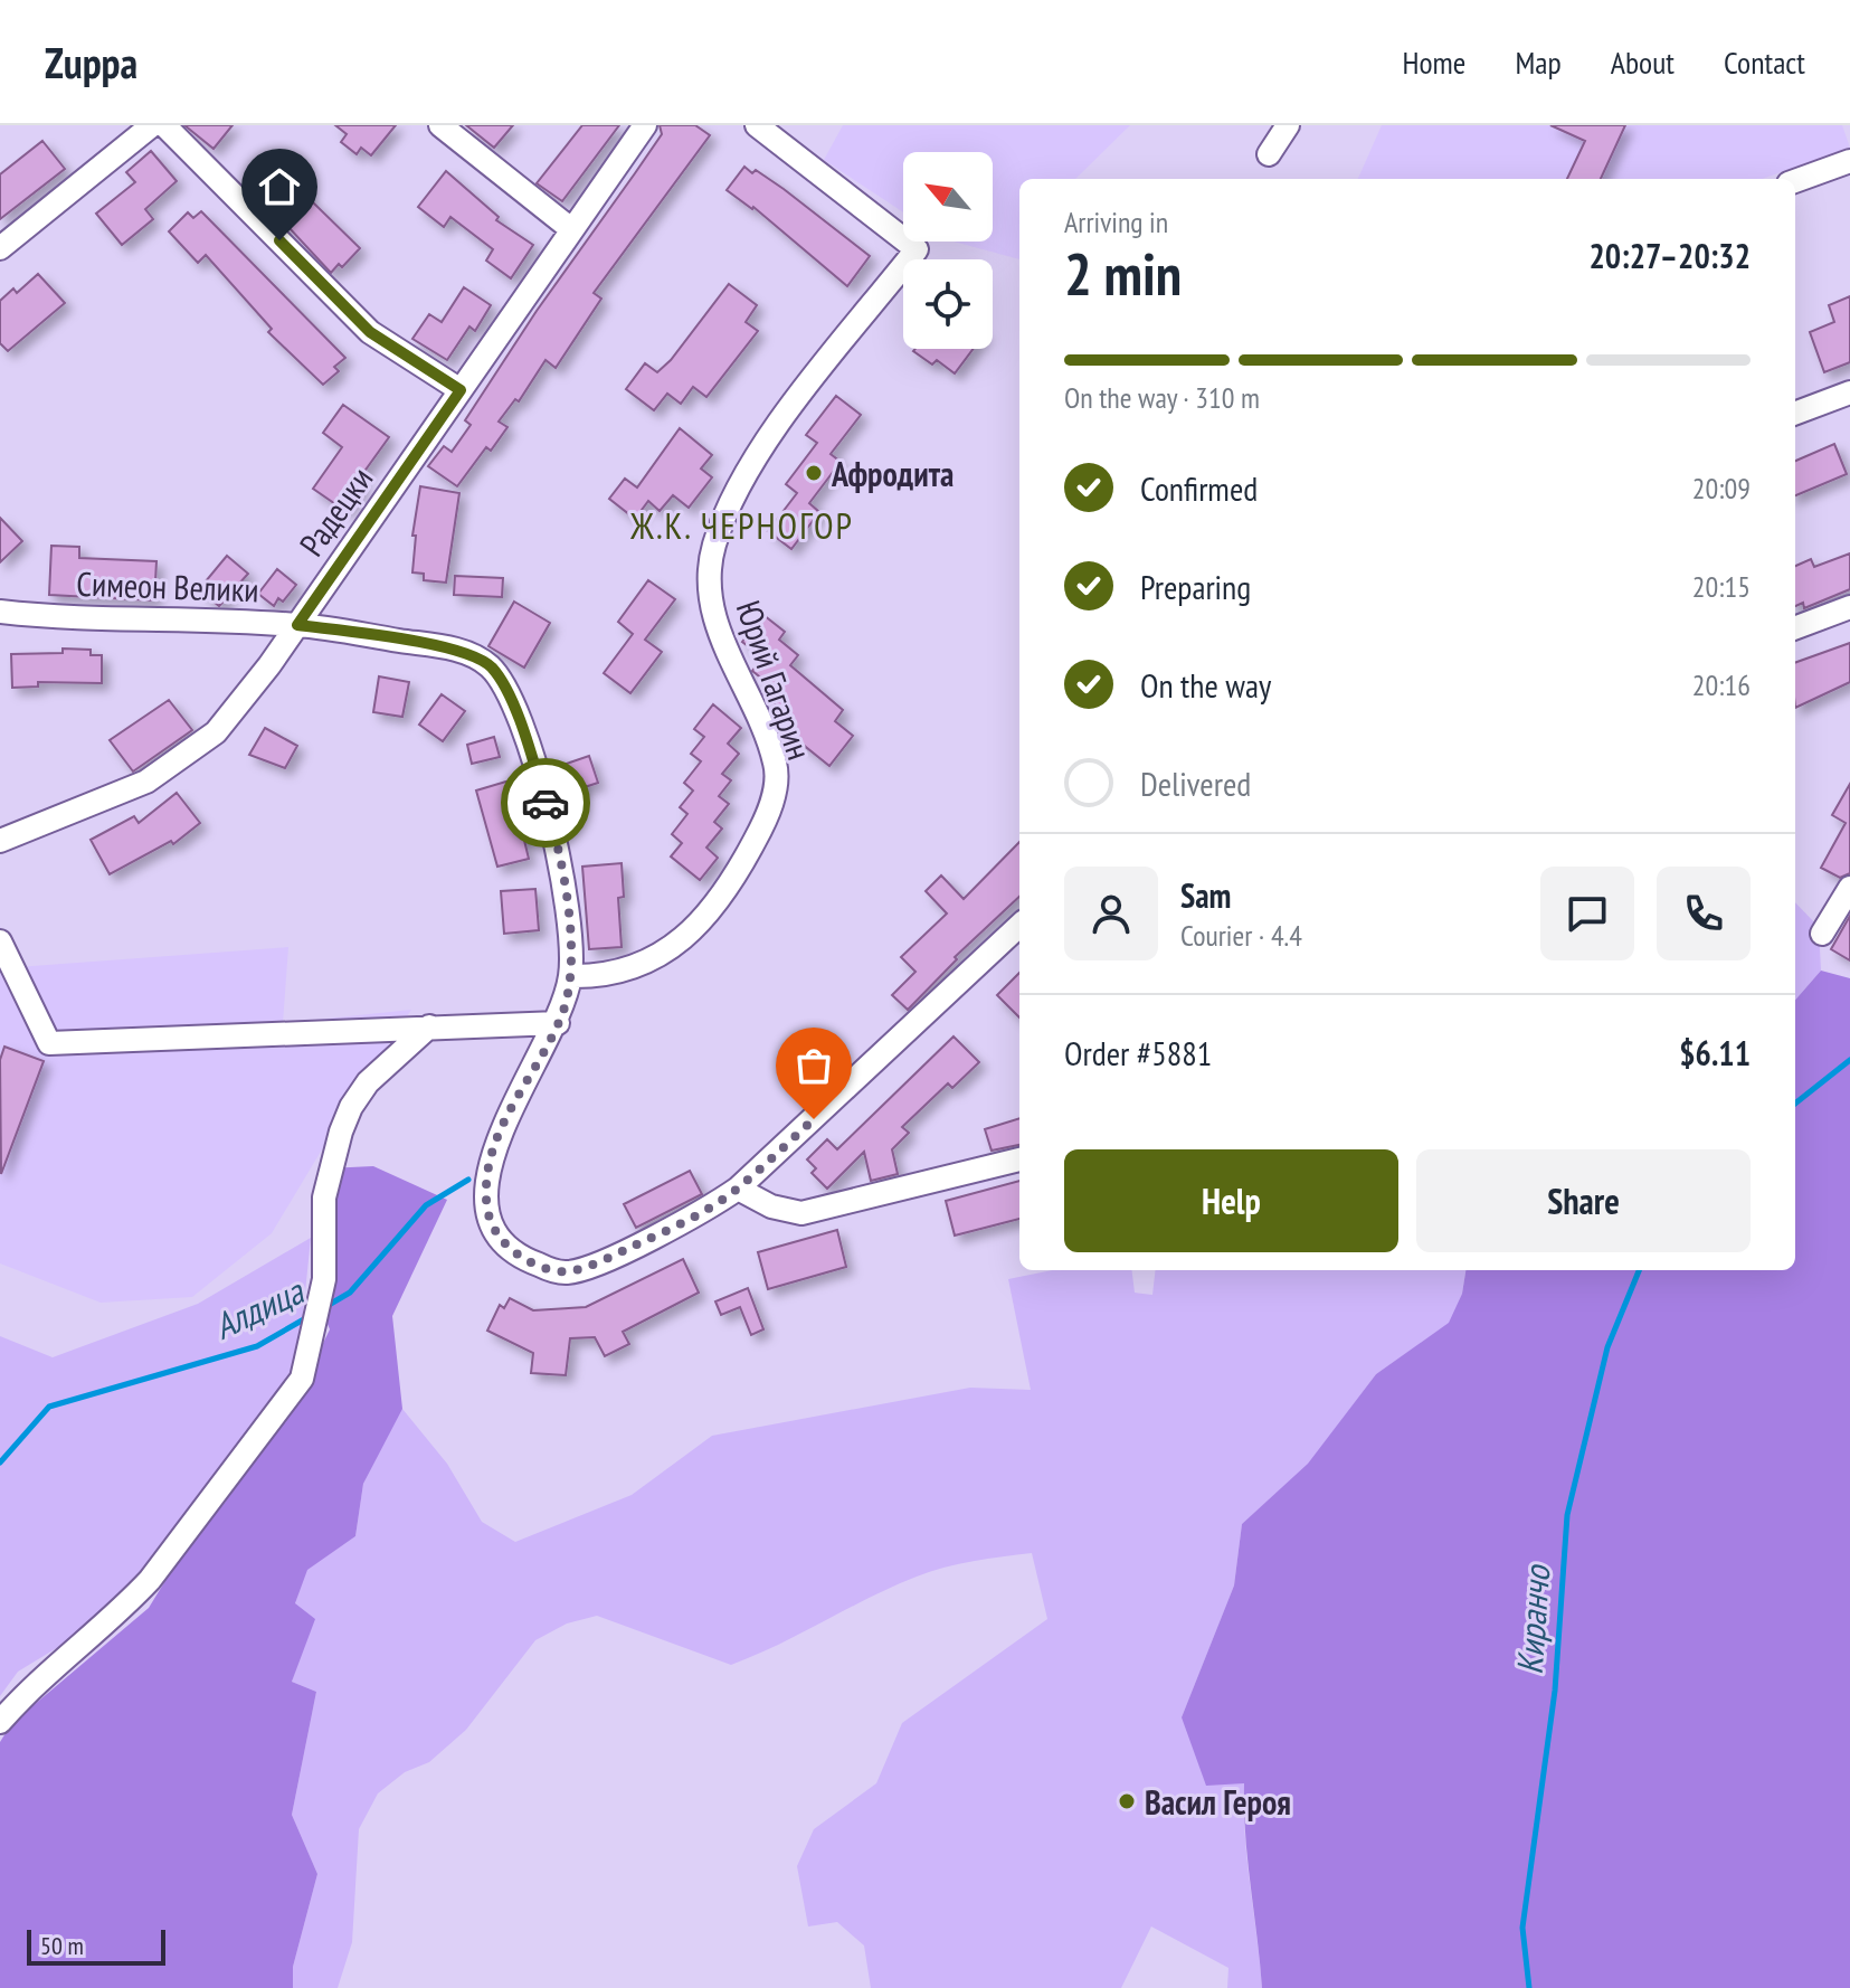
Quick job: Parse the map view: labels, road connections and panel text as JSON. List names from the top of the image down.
{
  "streets": {
    "street": ["Радецки", "Симеон Велики", "Юрий Гагарин"]
  },
  "crossings": [
    ["Радецки", "Симеон Велики"],
    ["Симеон Велики", "Юрий Гагарин"]
  ],
  "districts": ["Ж.К. ЧЕРНОГОР"],
  "water": ["Алдица", "Киранчо"],
  "places": ["Афродита", "Васил Героя"],
  "scale_bar": "50 m",
  "north": "top left",
  "page": {
    "header": "Zuppa",
    "nav": [
      "Home",
      "Map",
      "About",
      "Contact"
    ],
    "heading": ["2 min", "Arriving in", "20:27–20:32"],
    "panel": [
      "Sam",
      "Courier · 4.4",
      "Order #5881",
      "$6.11"
    ],
    "bar": "On the way · 310 m",
    "list": [
      ["Confirmed", "20:09"],
      ["Preparing", "20:15"],
      ["On the way", "20:16"],
      "Delivered"
    ],
    "buttons": ["Help", "Share"],
    "scale": "50 m"
  }
}
